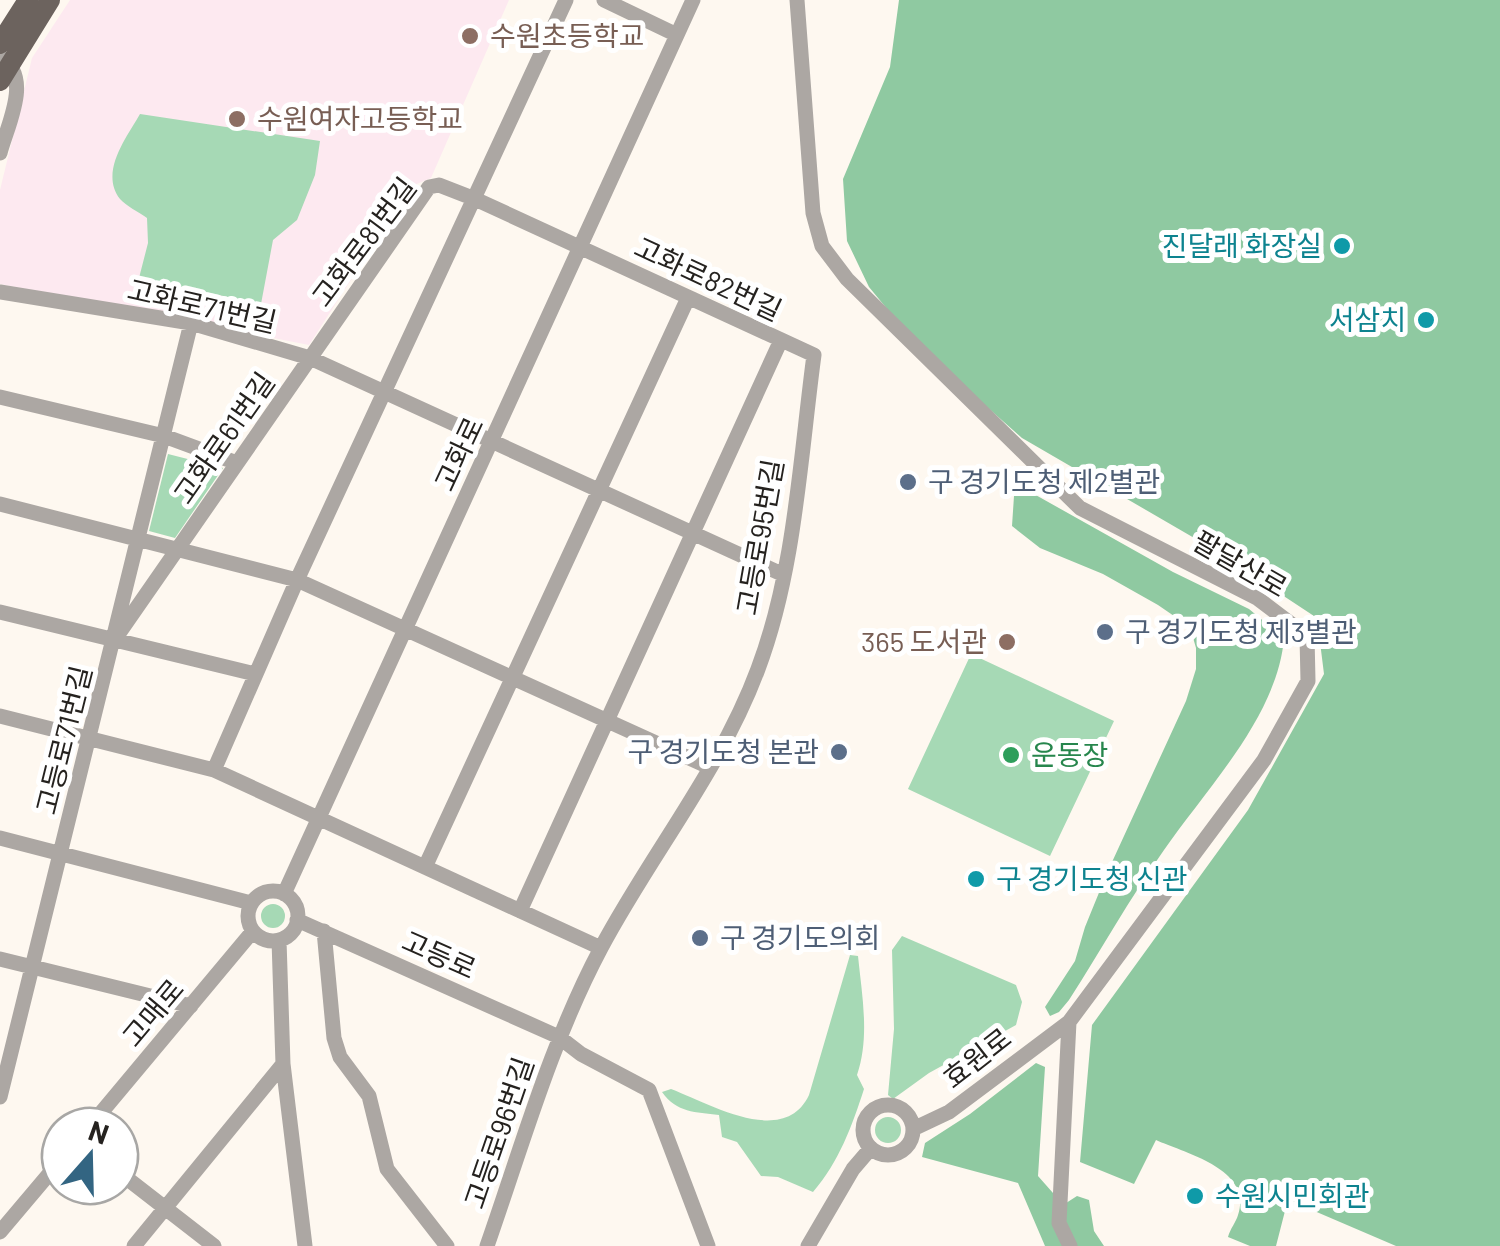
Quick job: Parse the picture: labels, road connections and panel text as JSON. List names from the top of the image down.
{
  "streets": {
    "street": [
      "고화로81번길",
      "고화로82번길",
      "고화로71번길",
      "고화로61번길",
      "고화로",
      "고등로95번길",
      "팔달산로",
      "고등로71번길",
      "고등로",
      "고매로",
      "효원로",
      "고등로96번길"
    ]
  },
  "crossings": [
    ["고화로81번길", "고화로82번길"],
    ["고화로81번길", "고화로71번길"],
    ["고화로81번길", "고화로61번길"],
    ["고화로81번길", "고화로"],
    ["고화로82번길", "고화로"],
    ["고화로82번길", "고등로95번길"],
    ["고화로71번길", "고화로61번길"],
    ["고화로71번길", "고화로"],
    ["고화로71번길", "고등로95번길"],
    ["고화로71번길", "고등로71번길"],
    ["고화로61번길", "고화로"],
    ["고화로61번길", "고등로95번길"],
    ["고화로61번길", "고등로71번길"],
    ["고화로", "고등로"],
    ["고화로", "고매로"],
    ["고등로95번길", "고등로"],
    ["고등로95번길", "고등로96번길"],
    ["팔달산로", "효원로"],
    ["고등로", "고매로"],
    ["고등로", "고등로96번길"]
  ],
  "places": [
    "수원초등학교",
    "수원여자고등학교",
    "진달래 화장실",
    "서삼치",
    "구 경기도청 제2별관",
    "구 경기도청 제3별관",
    "365 도서관",
    "구 경기도청 본관",
    "운동장",
    "구 경기도청 신관",
    "구 경기도의회",
    "수원시민회관"
  ],
  "north": "top"
}
